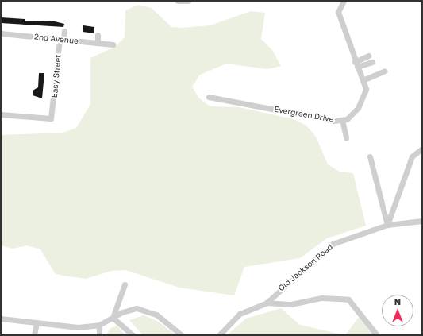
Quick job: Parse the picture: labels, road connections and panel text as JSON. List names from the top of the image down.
{
  "streets": {
    "street": [
      "2nd Avenue",
      "Easy Street",
      "Evergreen Drive",
      "Old Jackson Road"
    ]
  },
  "crossings": [
    ["2nd Avenue", "Easy Street"]
  ],
  "north": "top"
}
